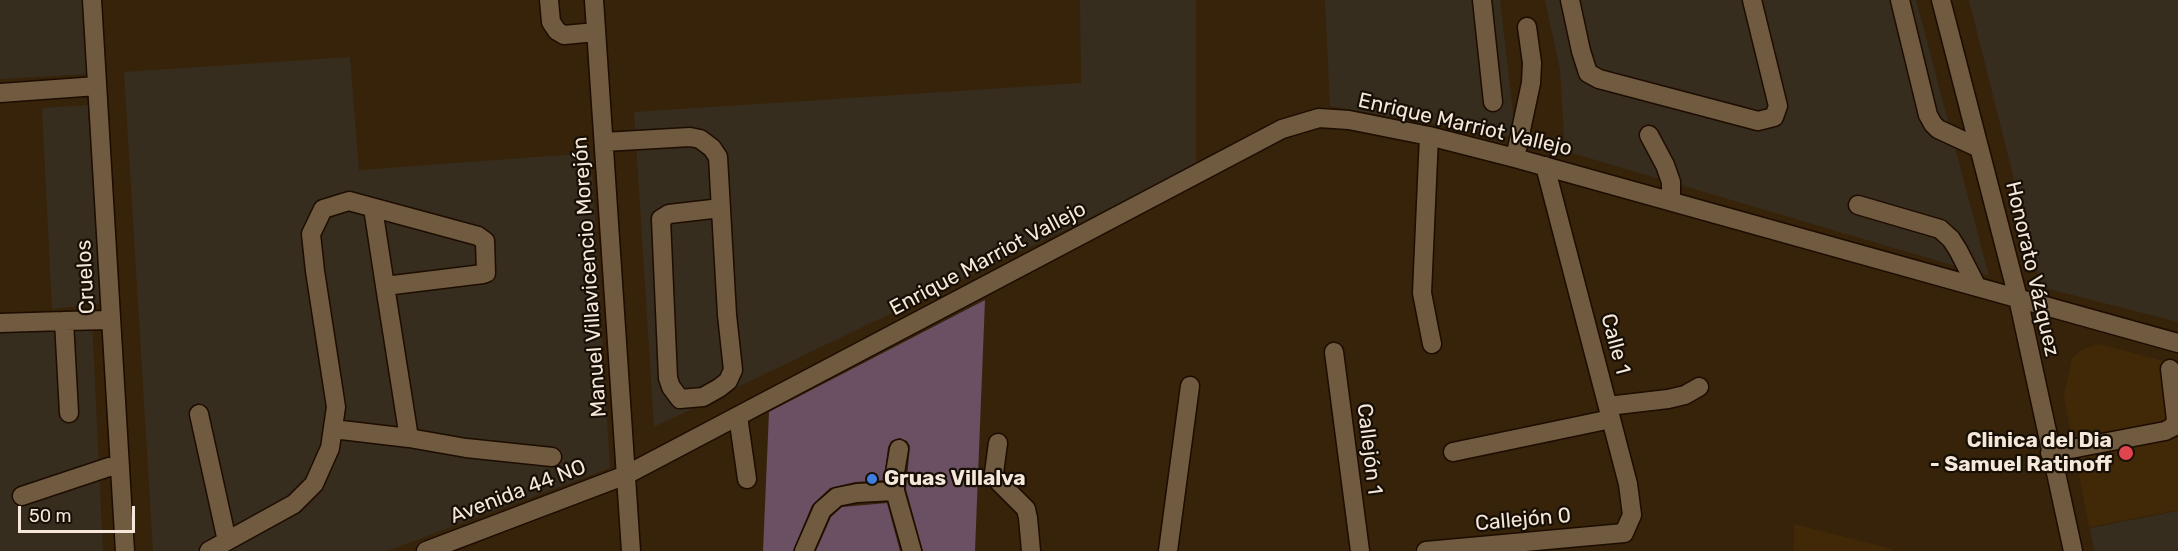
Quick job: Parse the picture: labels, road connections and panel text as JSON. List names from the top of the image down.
{
  "streets": {
    "street": [
      "Enrique Marriot Vallejo",
      "Honorato Vázquez",
      "Cruelos",
      "Manuel Villavicencio Morejón",
      "Calle 1",
      "Callejón 1",
      "Avenida 44 NO",
      "Callejón 0"
    ]
  },
  "crossings": [
    ["Enrique Marriot Vallejo", "Honorato Vázquez"],
    ["Enrique Marriot Vallejo", "Manuel Villavicencio Morejón"],
    ["Enrique Marriot Vallejo", "Calle 1"],
    ["Enrique Marriot Vallejo", "Avenida 44 NO"],
    ["Manuel Villavicencio Morejón", "Avenida 44 NO"],
    ["Calle 1", "Callejón 0"]
  ],
  "places": ["Clinica del Dia - Samuel Ratinoff", "Gruas Villalva"],
  "scale_bar": "50 m"
}
